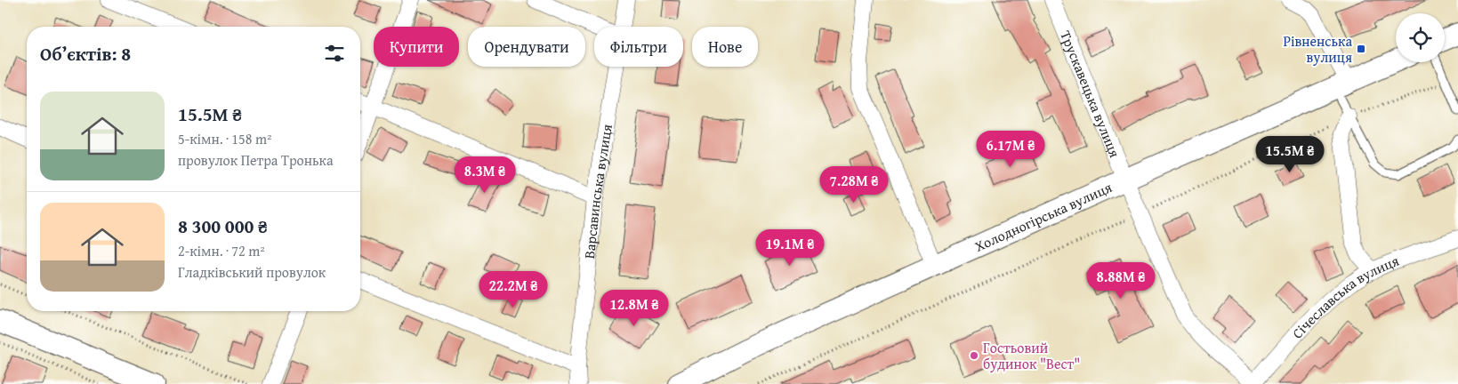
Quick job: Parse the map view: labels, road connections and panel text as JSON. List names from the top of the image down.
{
  "streets": {
    "main road": ["Холодногірська вулиця"],
    "street": ["Трускавецька вулиця", "Варсавинська вулиця", "Січеславська вулиця"]
  },
  "crossings": [
    ["Трускавецька вулиця", "Холодногірська вулиця"],
    ["Трускавецька вулиця", "Січеславська вулиця"]
  ],
  "places": {
    "transit": ["Рівненська вулиця"],
    "other": ["Гостьовий будинок \"Вест\""]
  },
  "page": {
    "chip": [
      "Купити",
      "Орендувати",
      "Фільтри",
      "Нове"
    ],
    "heading": "Об’єктів: 8",
    "list": [
      {
        "name": "15.5M ₴",
        "note": "5-кімн. · 158 m² · провулок Петра Тронька"
      },
      {
        "name": "8 300 000 ₴",
        "note": "2-кімн. · 72 m² · Гладківський провулок"
      }
    ],
    "price": [
      "6.17M ₴",
      "15.5M ₴",
      "8.3M ₴",
      "7.28M ₴",
      "19.1M ₴",
      "8.88M ₴",
      "22.2M ₴",
      "12.8M ₴"
    ]
  }
}
